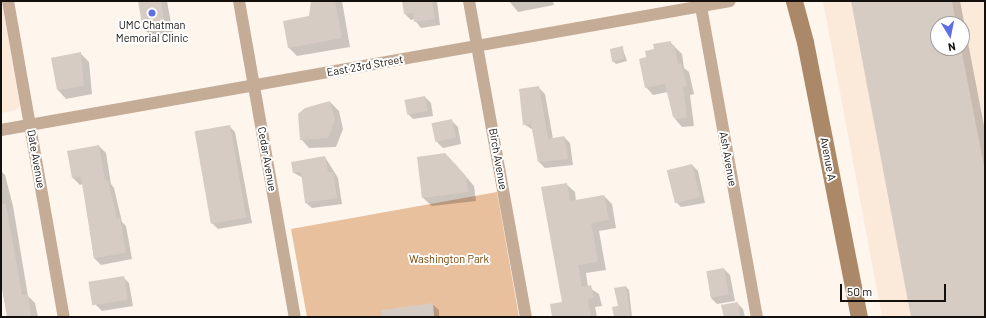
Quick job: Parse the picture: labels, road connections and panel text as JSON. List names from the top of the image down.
{
  "streets": {
    "main road": ["Avenue A"],
    "street": [
      "East 23rd Street",
      "Date Avenue",
      "Cedar Avenue",
      "Birch Avenue",
      "Ash Avenue"
    ]
  },
  "crossings": [
    ["East 23rd Street", "Date Avenue"],
    ["East 23rd Street", "Cedar Avenue"],
    ["East 23rd Street", "Birch Avenue"],
    ["East 23rd Street", "Ash Avenue"]
  ],
  "parks": ["Washington Park"],
  "places": ["UMC Chatman Memorial Clinic"],
  "scale_bar": "50 m",
  "north": "bottom"
}
